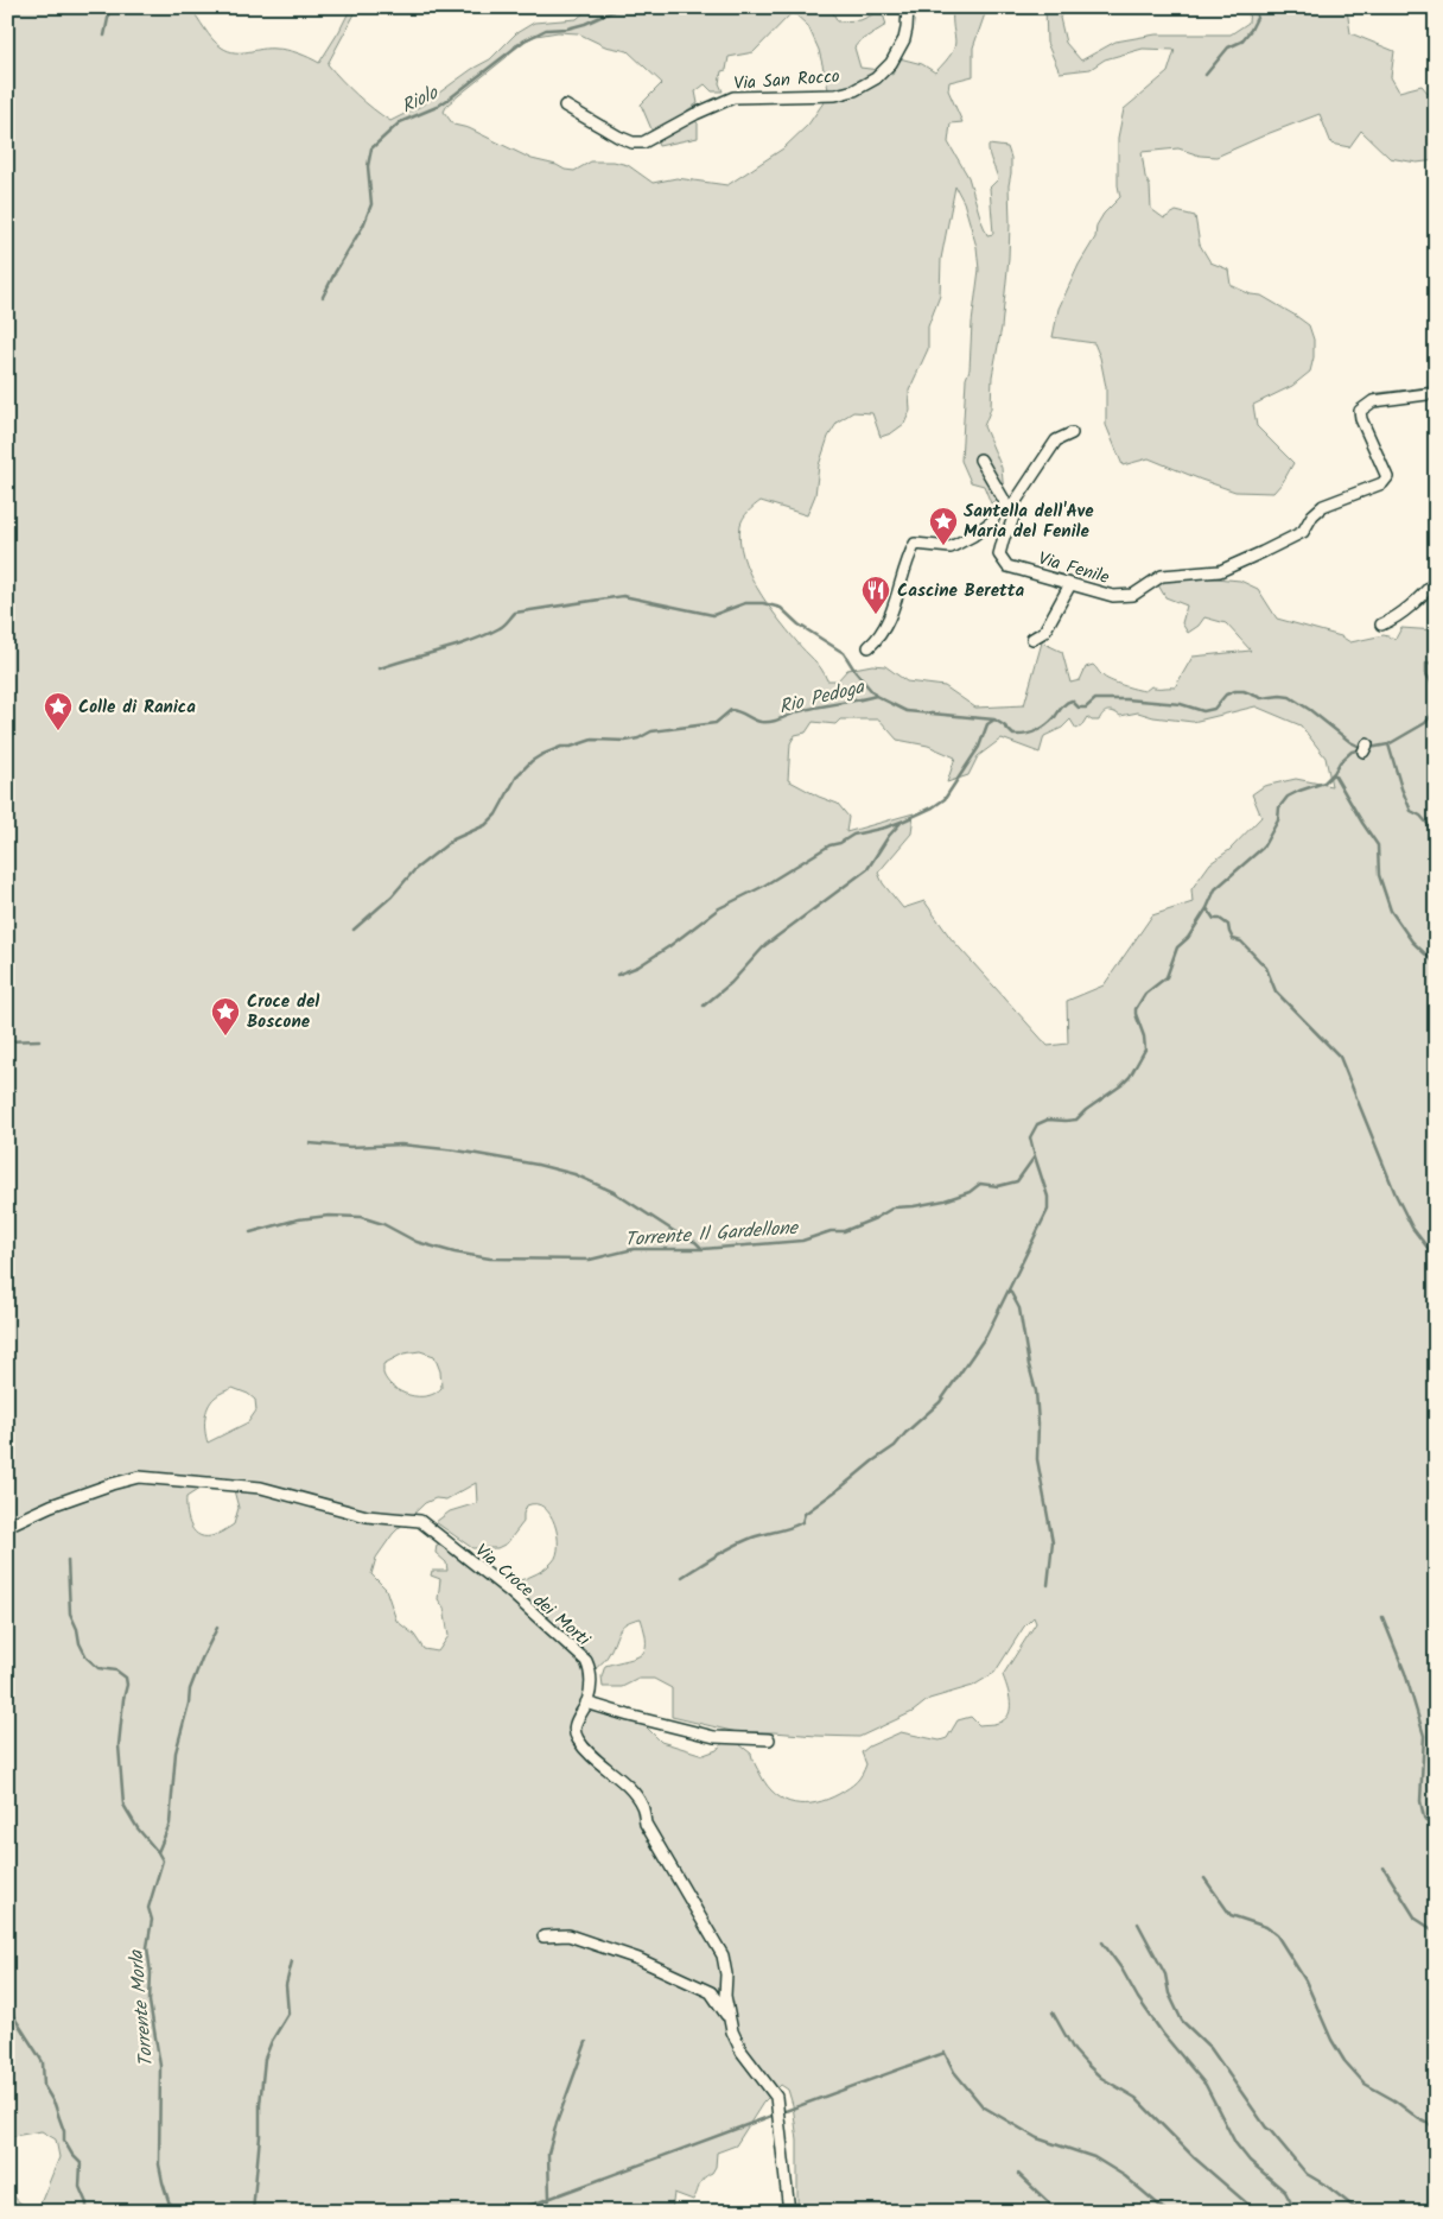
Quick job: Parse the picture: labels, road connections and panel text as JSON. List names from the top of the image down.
{
  "streets": {
    "street": ["Via San Rocco", "Via Fenile", "Via Croce dei Morti"]
  },
  "water": [
    "Riolo",
    "Rio Pedoga",
    "Torrente Il Gardellone",
    "Torrente Morla"
  ],
  "places": {
    "place": ["Santella dell'Ave Maria del Fenile", "Colle di Ranica", "Croce del Boscone"],
    "restaurant": ["Cascine Beretta"]
  }
}
